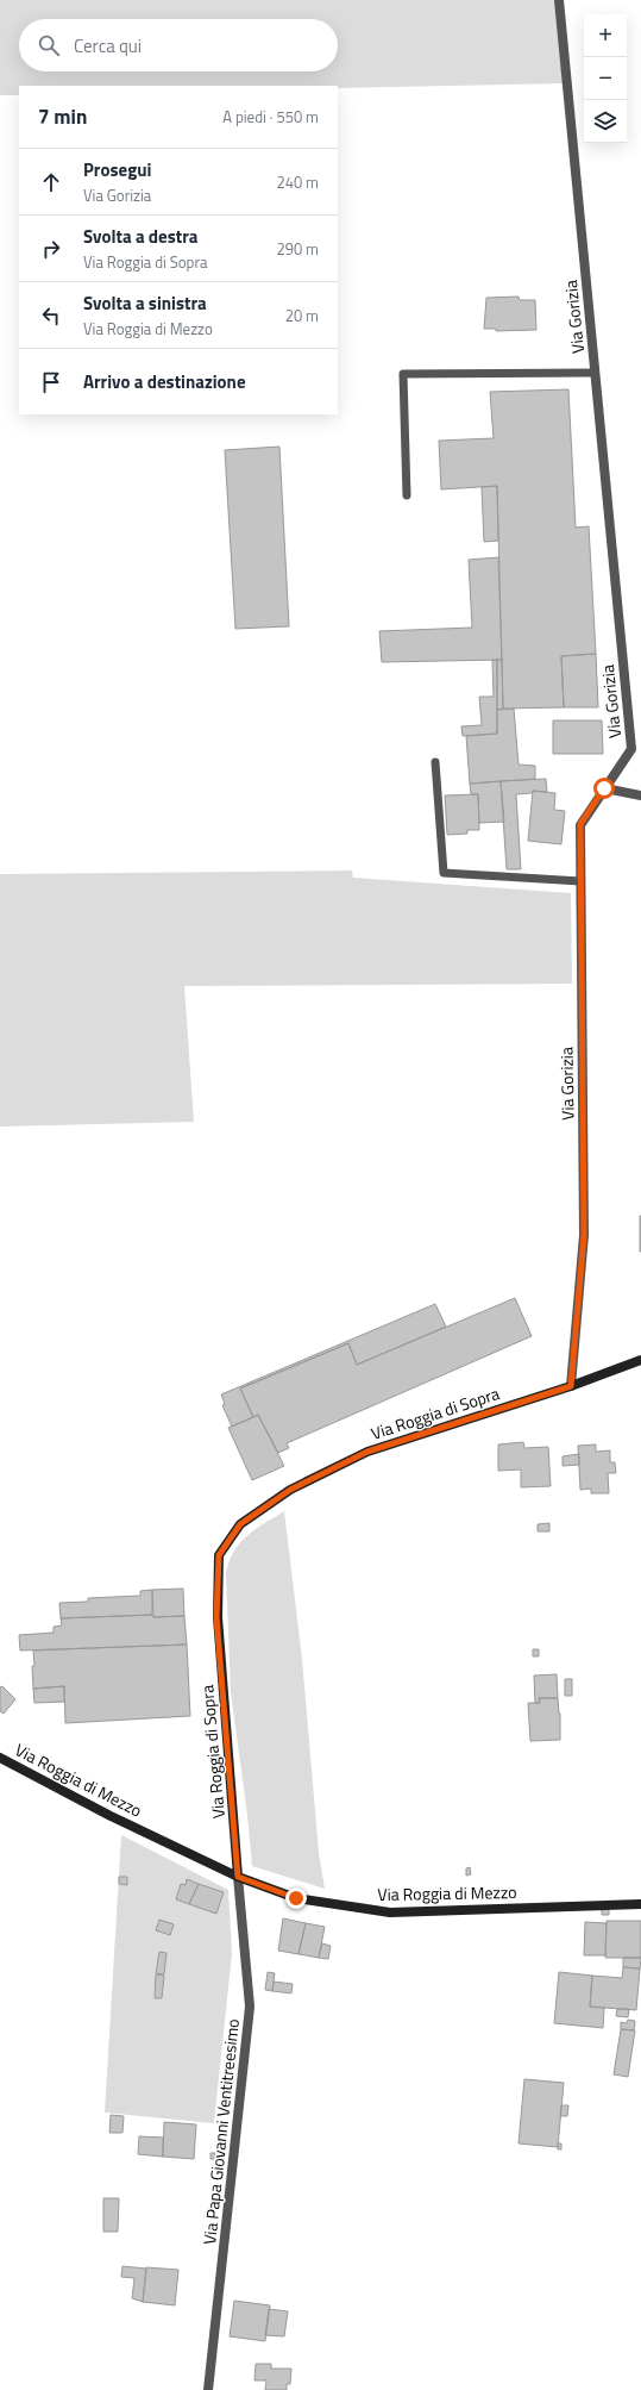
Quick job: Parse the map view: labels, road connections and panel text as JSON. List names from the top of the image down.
{
  "streets": {
    "street": [
      "Via Gorizia",
      "Via Roggia di Sopra",
      "Via Roggia di Mezzo",
      "Via Papa Giovanni Ventitreesimo"
    ]
  },
  "crossings": [
    ["Via Gorizia", "Via Roggia di Sopra"],
    ["Via Roggia di Sopra", "Via Roggia di Mezzo"],
    ["Via Roggia di Sopra", "Via Papa Giovanni Ventitreesimo"],
    ["Via Roggia di Mezzo", "Via Papa Giovanni Ventitreesimo"]
  ],
  "page": {
    "map_buttons": ["+", "−"],
    "search": "Cerca qui",
    "heading": ["7 min", "A piedi · 550 m"],
    "list": [
      ["Prosegui", "Via Gorizia", "240 m"],
      ["Svolta a destra", "Via Roggia di Sopra", "290 m"],
      ["Svolta a sinistra", "Via Roggia di Mezzo", "20 m"],
      "Arrivo a destinazione"
    ]
  }
}
